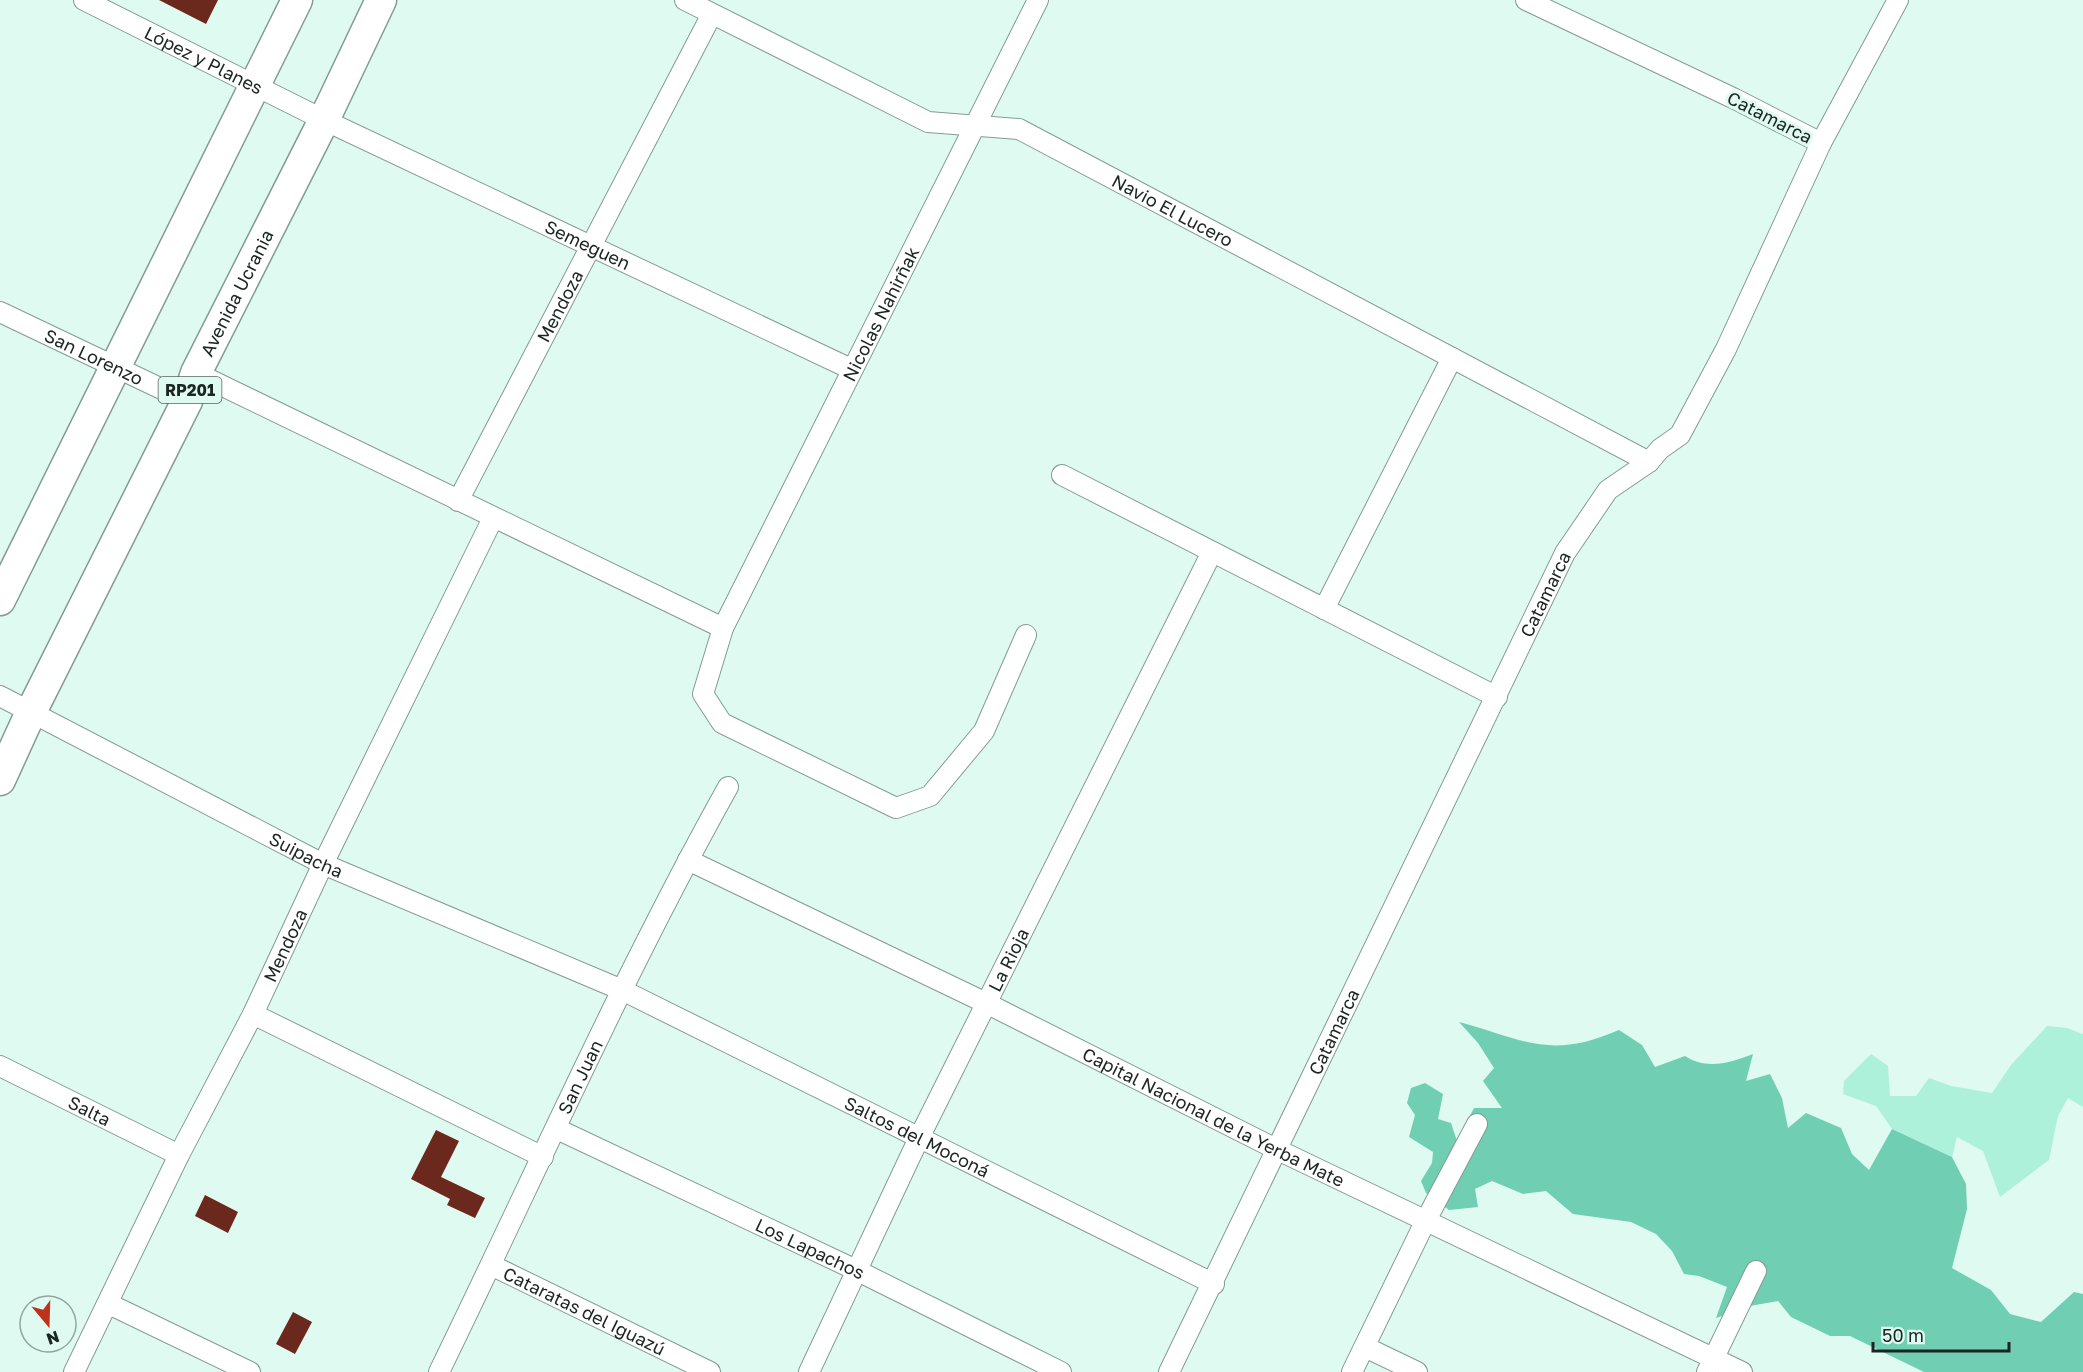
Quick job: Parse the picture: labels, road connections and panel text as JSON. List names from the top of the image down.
{
  "streets": {
    "main road": ["Avenida Ucrania", "RP201"],
    "street": [
      "López y Planes",
      "Catamarca",
      "Navio El Lucero",
      "Semeguen",
      "Mendoza",
      "Nicolas Nahirñak",
      "San Lorenzo",
      "Suipacha",
      "La Rioja",
      "San Juan",
      "Salta",
      "Capital Nacional de la Yerba Mate",
      "Saltos del Moconá",
      "Los Lapachos",
      "Cataratas del Iguazú"
    ]
  },
  "crossings": [
    ["López y Planes", "Semeguen"],
    ["López y Planes", "Avenida Ucrania"],
    ["Catamarca", "Navio El Lucero"],
    ["Catamarca", "Capital Nacional de la Yerba Mate"],
    ["Catamarca", "Saltos del Moconá"],
    ["Navio El Lucero", "Mendoza"],
    ["Navio El Lucero", "Nicolas Nahirñak"],
    ["Semeguen", "Avenida Ucrania"],
    ["Semeguen", "Mendoza"],
    ["Semeguen", "Nicolas Nahirñak"],
    ["Avenida Ucrania", "San Lorenzo"],
    ["Avenida Ucrania", "Suipacha"],
    ["Mendoza", "Suipacha"],
    ["Mendoza", "Salta"],
    ["Suipacha", "San Juan"],
    ["Suipacha", "Saltos del Moconá"],
    ["La Rioja", "Capital Nacional de la Yerba Mate"],
    ["La Rioja", "Saltos del Moconá"],
    ["La Rioja", "Los Lapachos"],
    ["San Juan", "Capital Nacional de la Yerba Mate"],
    ["San Juan", "Saltos del Moconá"],
    ["San Juan", "Los Lapachos"],
    ["San Juan", "Cataratas del Iguazú"]
  ],
  "scale_bar": "50 m",
  "north": "bottom"
}
